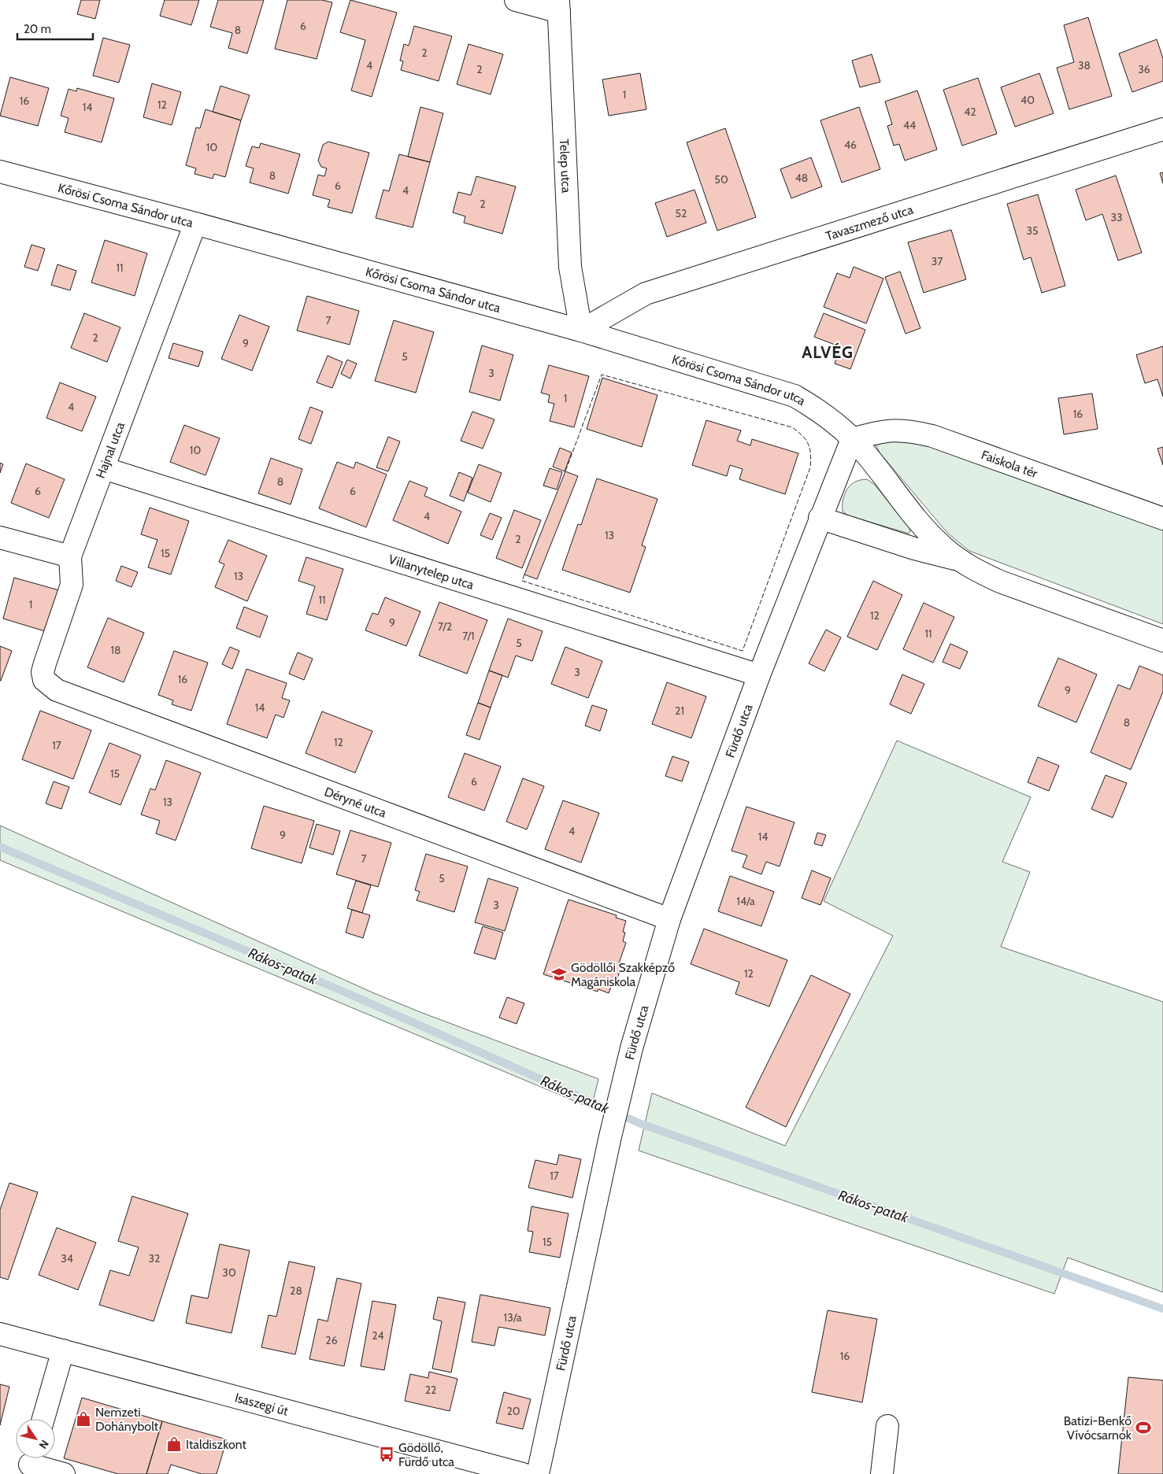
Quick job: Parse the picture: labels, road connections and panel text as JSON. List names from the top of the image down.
{
  "streets": {
    "street": [
      "Telep utca",
      "Kőrösi Csoma Sándor utca",
      "Tavaszmező utca",
      "Hajnal utca",
      "Faiskola tér",
      "Villanytelep utca",
      "Fürdő utca",
      "Déryné utca",
      "Isaszegi út"
    ]
  },
  "crossings": [
    ["Telep utca", "Kőrösi Csoma Sándor utca"],
    ["Telep utca", "Tavaszmező utca"],
    ["Kőrösi Csoma Sándor utca", "Tavaszmező utca"],
    ["Kőrösi Csoma Sándor utca", "Hajnal utca"],
    ["Kőrösi Csoma Sándor utca", "Faiskola tér"],
    ["Hajnal utca", "Villanytelep utca"],
    ["Hajnal utca", "Déryné utca"],
    ["Villanytelep utca", "Fürdő utca"],
    ["Fürdő utca", "Déryné utca"]
  ],
  "districts": ["ALVÉG"],
  "water": ["Rákos-patak"],
  "places": {
    "school or university": ["Gödöllői Szakképző Magániskola"],
    "shop": ["Nemzeti Dohánybolt", "Italdiszkont"],
    "sports": ["Batizi-Benkő Vívócsarnok"],
    "bus stop": ["Gödöllő, Fürdő utca"]
  },
  "house_numbers": [
    "6",
    "8",
    "2",
    "4",
    "38",
    "2",
    "36",
    "1",
    "40",
    "16",
    "12",
    "14",
    "42",
    "44",
    "46",
    "10",
    "8",
    "48",
    "50",
    "6",
    "4",
    "2",
    "52",
    "33",
    "35",
    "37",
    "11",
    "7",
    "2",
    "9",
    "5",
    "3",
    "1",
    "4",
    "16",
    "10",
    "8",
    "6",
    "6",
    "4",
    "13",
    "2",
    "15",
    "13",
    "11",
    "1",
    "12",
    "9",
    "7/2",
    "11",
    "7/1",
    "5",
    "18",
    "3",
    "16",
    "9",
    "14",
    "21",
    "8",
    "12",
    "17",
    "15",
    "6",
    "13",
    "4",
    "9",
    "14",
    "7",
    "5",
    "14/a",
    "3",
    "12",
    "17",
    "15",
    "34",
    "32",
    "30",
    "28",
    "13/a",
    "24",
    "26",
    "16",
    "22",
    "20"
  ],
  "scale_bar": "20 m",
  "north": "bottom right"
}
